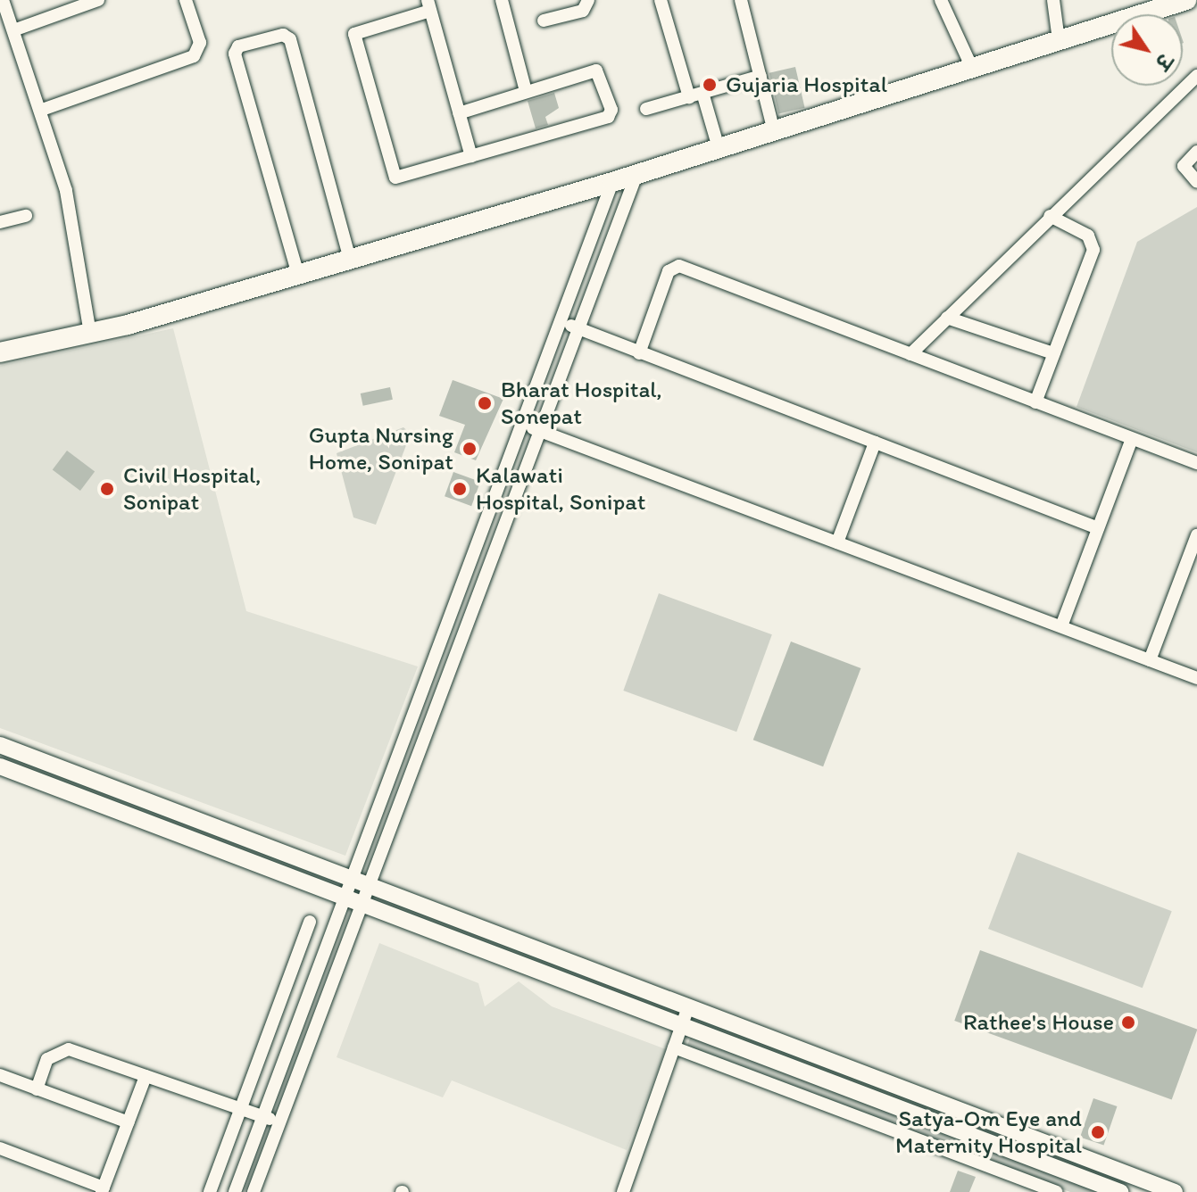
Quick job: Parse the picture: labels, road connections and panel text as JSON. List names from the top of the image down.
{
  "places": [
    "Gujaria Hospital",
    "Bharat Hospital, Sonepat",
    "Gupta Nursing Home, Sonipat",
    "Civil Hospital, Sonipat",
    "Kalawati Hospital, Sonipat",
    "Rathee's House",
    "Satya-Om Eye and Maternity Hospital"
  ],
  "north": "bottom right"
}
